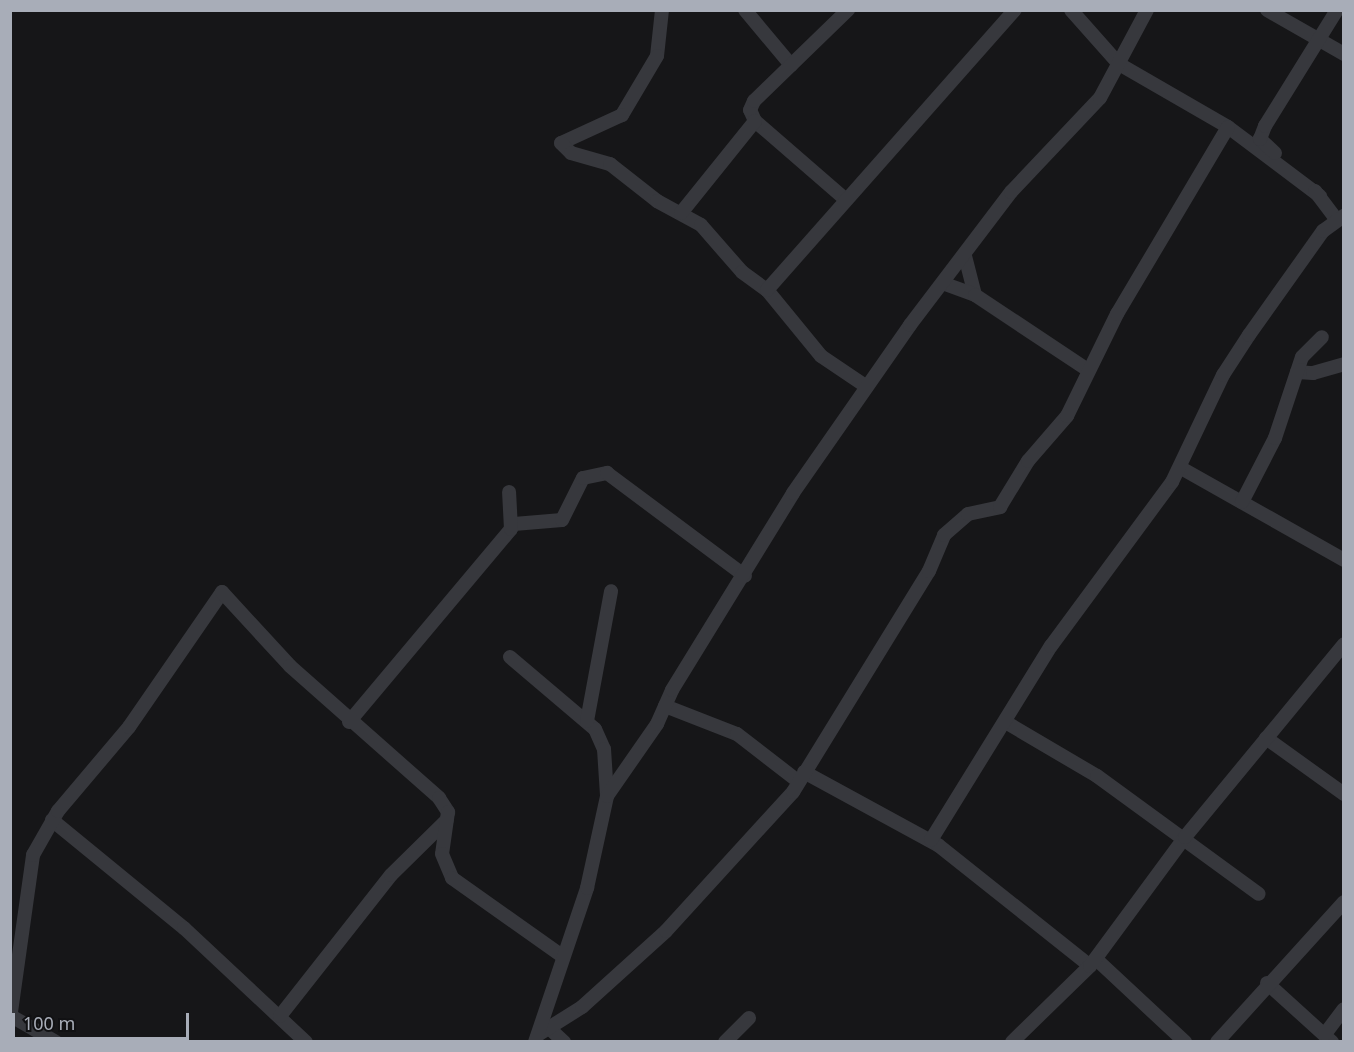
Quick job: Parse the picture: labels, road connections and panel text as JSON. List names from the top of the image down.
{
  "scale_bar": "100 m"
}
